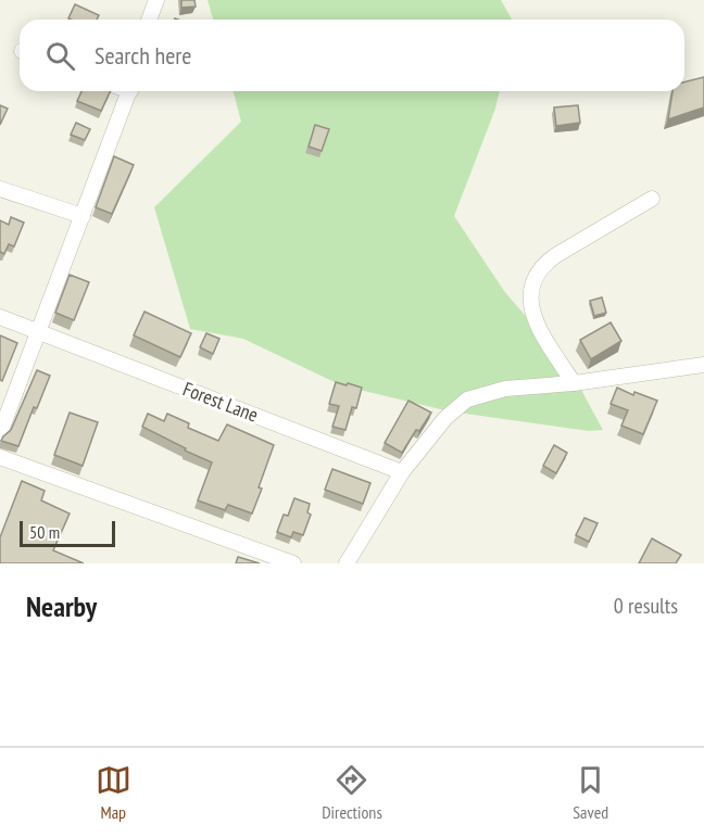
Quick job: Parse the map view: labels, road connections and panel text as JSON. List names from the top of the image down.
{
  "streets": {
    "street": ["Forest Lane"]
  },
  "scale_bar": "50 m",
  "page": {
    "search": "Search here",
    "scale": "50 m",
    "heading": ["Nearby", "0 results"],
    "nav": ["Map", "Directions", "Saved"]
  }
}
